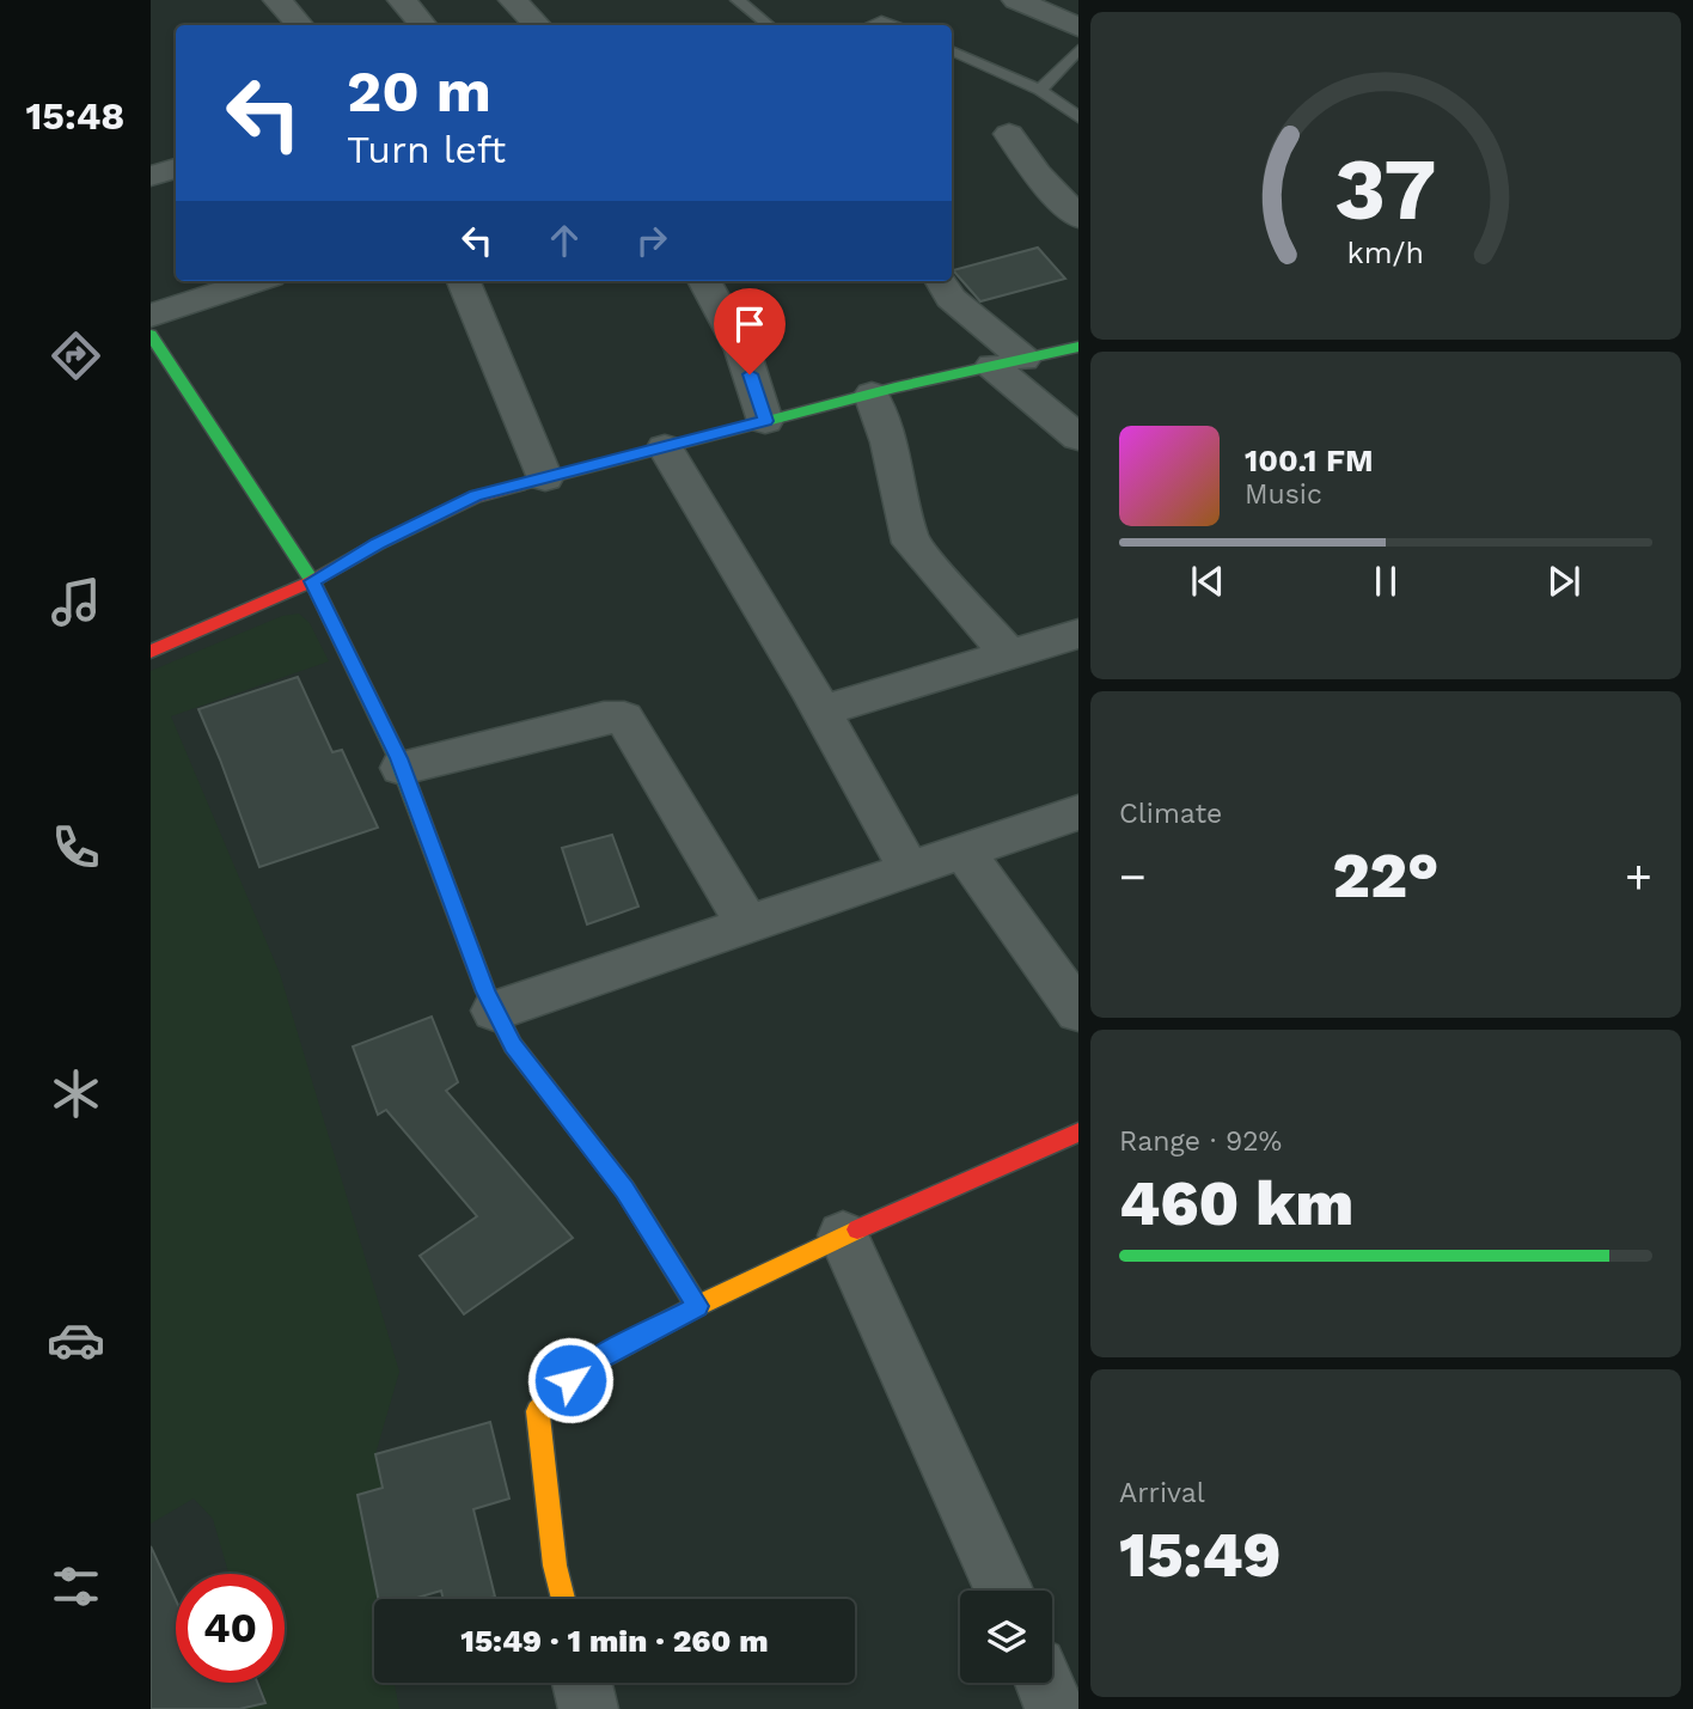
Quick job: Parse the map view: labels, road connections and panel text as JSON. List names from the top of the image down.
{
  "page": {
    "tabs": "15:48",
    "turn": ["20 m", "Turn left"],
    "song": ["100.1 FM", "Music"],
    "tile": [
      "Climate",
      ["Range · 92%", "460 km"],
      ["Arrival", "15:49"]
    ],
    "heat": ["−", "22°", "+"],
    "limit": "40",
    "trip": "15:49 · 1 min · 260 m",
    "gauge": ["37", "km/h"]
  }
}
